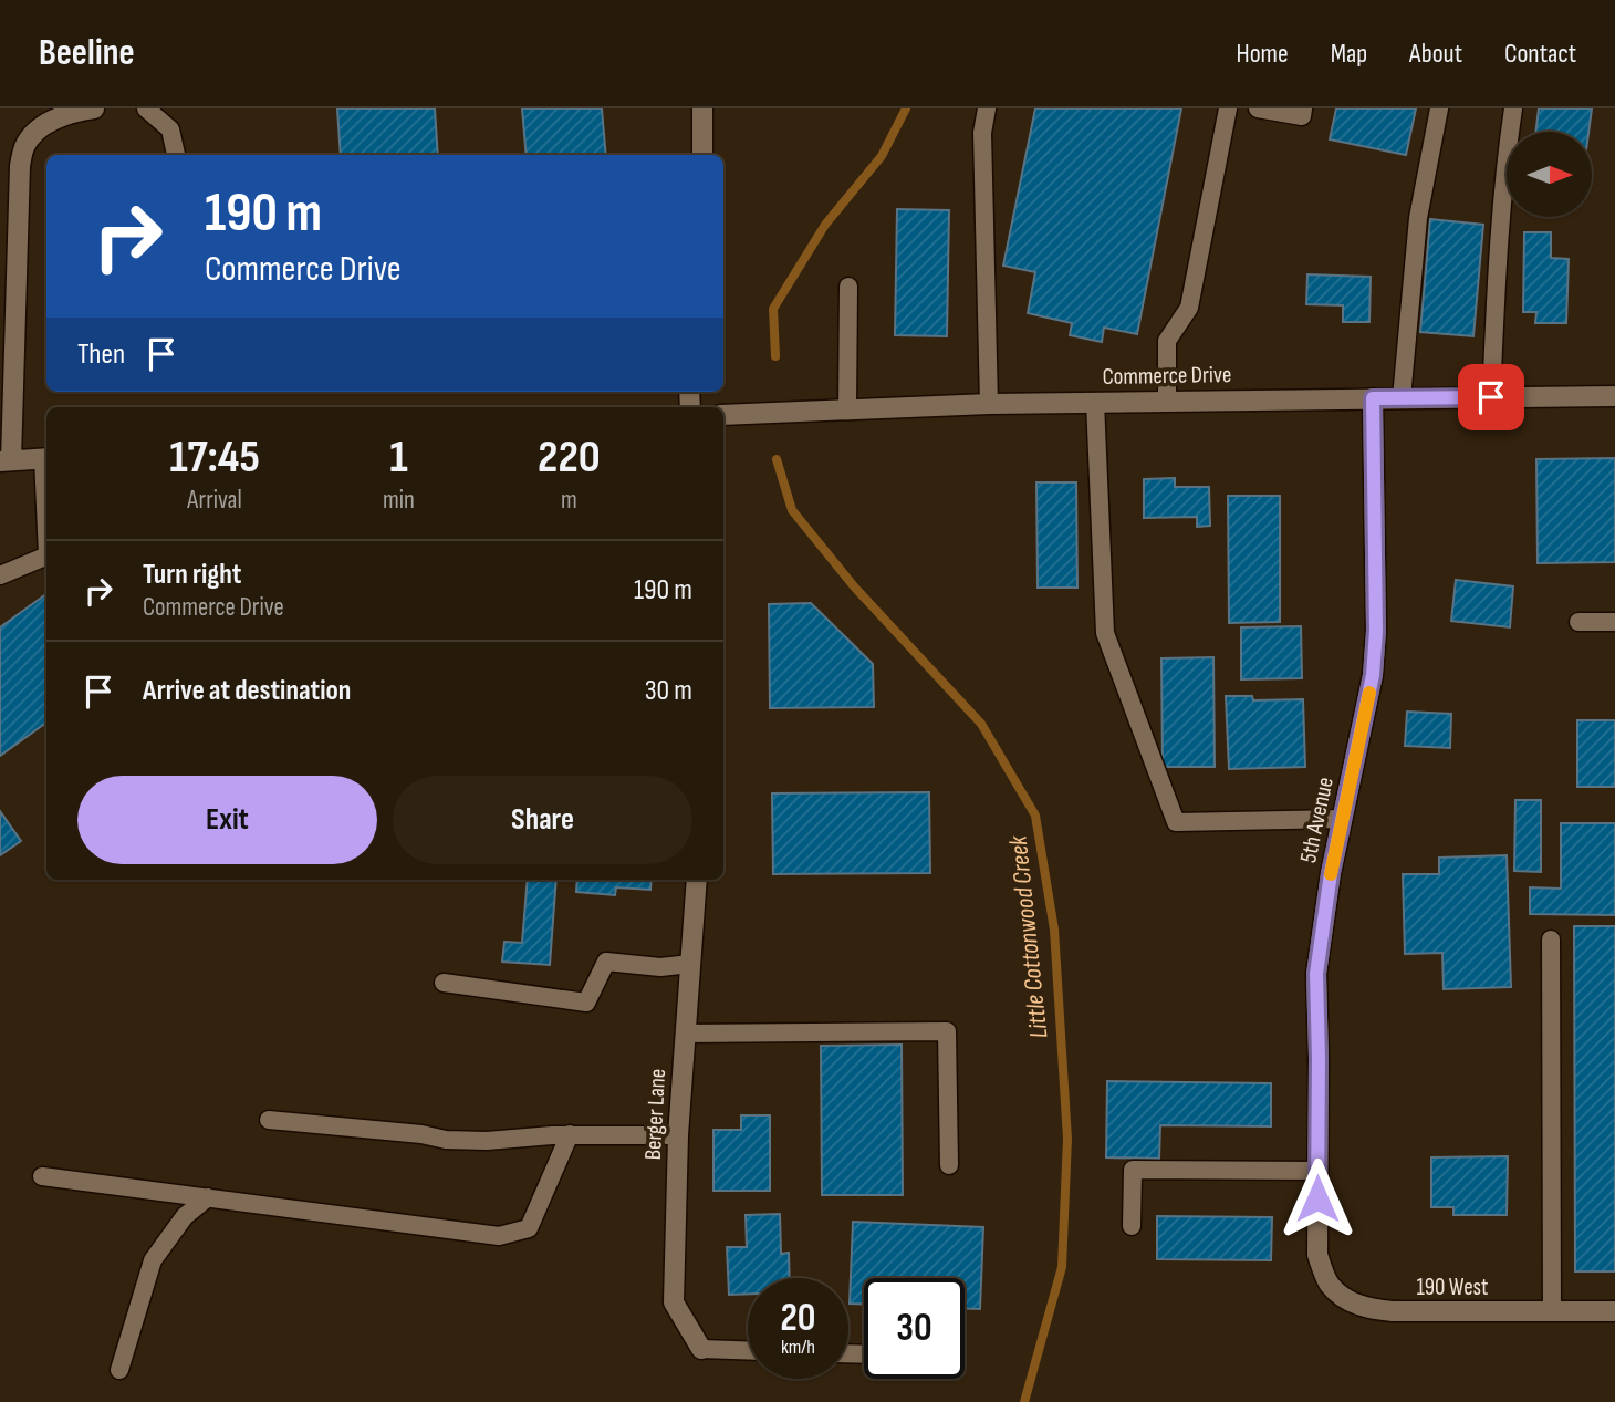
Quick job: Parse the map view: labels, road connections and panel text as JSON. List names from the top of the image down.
{
  "streets": {
    "street": [
      "Commerce Drive",
      "5th Avenue",
      "Berger Lane",
      "190 West"
    ]
  },
  "crossings": [
    ["Commerce Drive", "5th Avenue"],
    ["5th Avenue", "190 West"]
  ],
  "water": ["Little Cottonwood Creek"],
  "north": "right",
  "page": {
    "header": "Beeline",
    "nav": [
      "Home",
      "Map",
      "About",
      "Contact"
    ],
    "turn": ["190 m", "Commerce Drive"],
    "then": "Then",
    "eta": [
      "17:45",
      "Arrival",
      "1",
      "min",
      "220",
      "m"
    ],
    "list": [
      {
        "name": "Turn right",
        "note": "Commerce Drive",
        "value": "190 m"
      },
      {
        "name": "Arrive at destination",
        "value": "30 m"
      }
    ],
    "buttons": ["Exit", "Share"],
    "speed": "20 km/h",
    "limit": "30"
  }
}
